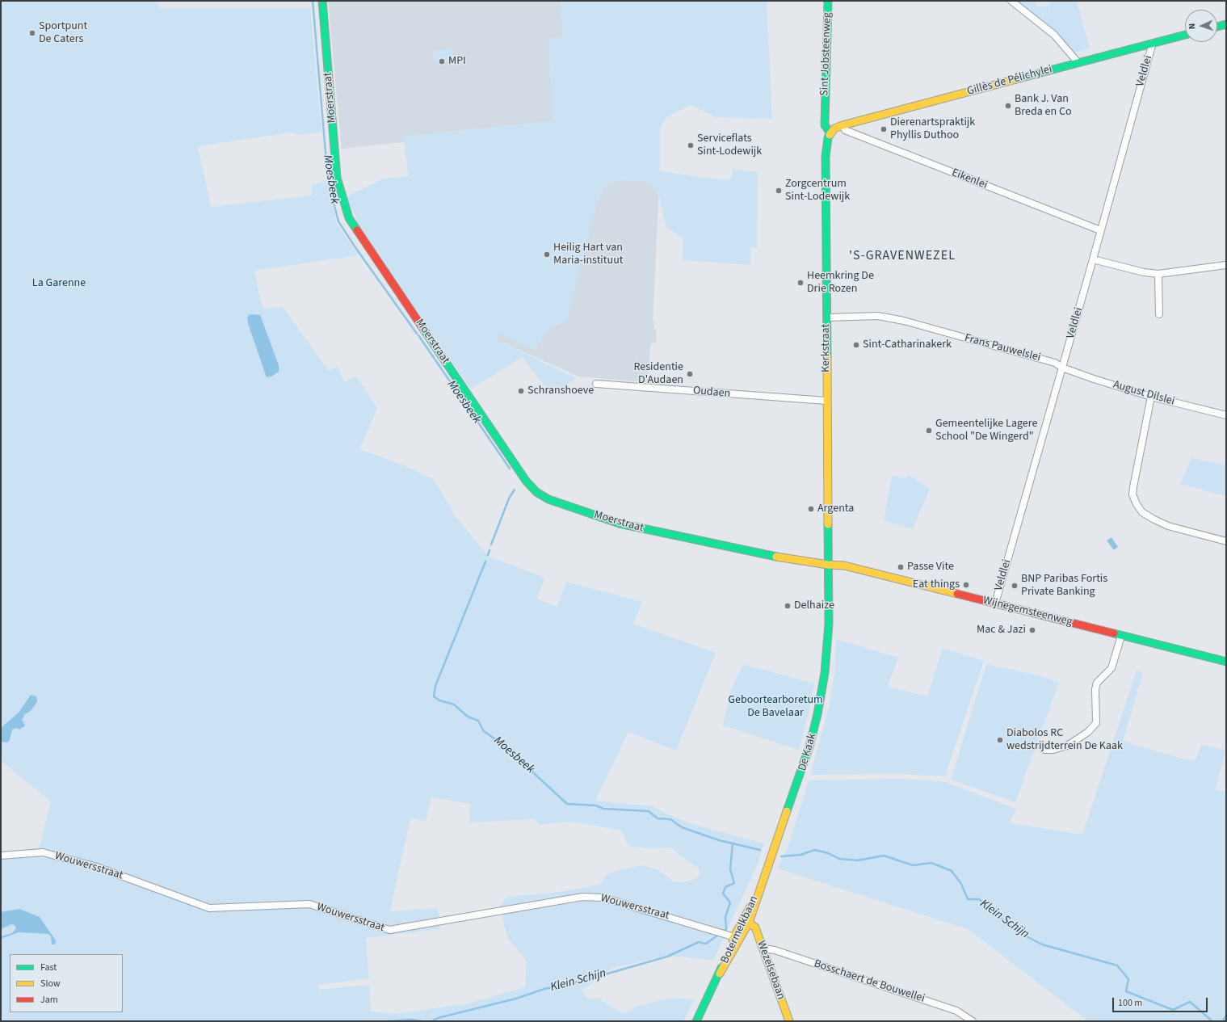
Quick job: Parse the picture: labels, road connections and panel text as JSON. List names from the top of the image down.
{
  "streets": {
    "street": [
      "Sint Jobsteenweg",
      "Veldlei",
      "Gillès de Pélichylei",
      "Moerstraat",
      "Eikenlei",
      "Kerkstraat",
      "Frans Pauwelslei",
      "Oudaen",
      "August Dilslei",
      "Wijnegemsteenweg",
      "De Kaak",
      "Wouwersstraat",
      "Botermelkbaan",
      "Wezelsebaan",
      "Bosschaert de Bouwellei"
    ]
  },
  "crossings": [
    ["Sint Jobsteenweg", "Gillès de Pélichylei"],
    ["Sint Jobsteenweg", "Kerkstraat"],
    ["Veldlei", "Gillès de Pélichylei"],
    ["Veldlei", "Eikenlei"],
    ["Veldlei", "Frans Pauwelslei"],
    ["Veldlei", "August Dilslei"],
    ["Veldlei", "Wijnegemsteenweg"],
    ["Gillès de Pélichylei", "Eikenlei"],
    ["Gillès de Pélichylei", "Kerkstraat"],
    ["Moerstraat", "Kerkstraat"],
    ["Moerstraat", "Wijnegemsteenweg"],
    ["Moerstraat", "De Kaak"],
    ["Kerkstraat", "Frans Pauwelslei"],
    ["Kerkstraat", "Oudaen"],
    ["Kerkstraat", "Wijnegemsteenweg"],
    ["Kerkstraat", "De Kaak"],
    ["Frans Pauwelslei", "August Dilslei"],
    ["Wijnegemsteenweg", "De Kaak"],
    ["De Kaak", "Botermelkbaan"],
    ["Wouwersstraat", "Botermelkbaan"],
    ["Botermelkbaan", "Wezelsebaan"],
    ["Wezelsebaan", "Bosschaert de Bouwellei"]
  ],
  "districts": ["'S-GRAVENWEZEL"],
  "water": ["Moesbeek", "Klein Schijn"],
  "parks": ["La Garenne", "Geboortearboretum De Bavelaar"],
  "places": [
    "Sportpunt De Caters",
    "MPI",
    "Bank J. Van Breda en Co",
    "Dierenartspraktijk Phyllis Duthoo",
    "Serviceflats Sint-Lodewijk",
    "Zorgcentrum Sint-Lodewijk",
    "Heilig Hart van Maria-instituut",
    "Heemkring De Drie Rozen",
    "Sint-Catharinakerk",
    "Residentie D'Audaen",
    "Schranshoeve",
    "Gemeentelijke Lagere School \"De Wingerd\"",
    "Argenta",
    "Passe Vite",
    "Eat things",
    "BNP Paribas Fortis Private Banking",
    "Delhaize",
    "Mac & Jazi",
    "Diabolos RC wedstrijdterrein De Kaak"
  ],
  "legend": ["Fast", "Slow", "Jam"],
  "scale_bar": "100 m",
  "north": "left"
}
